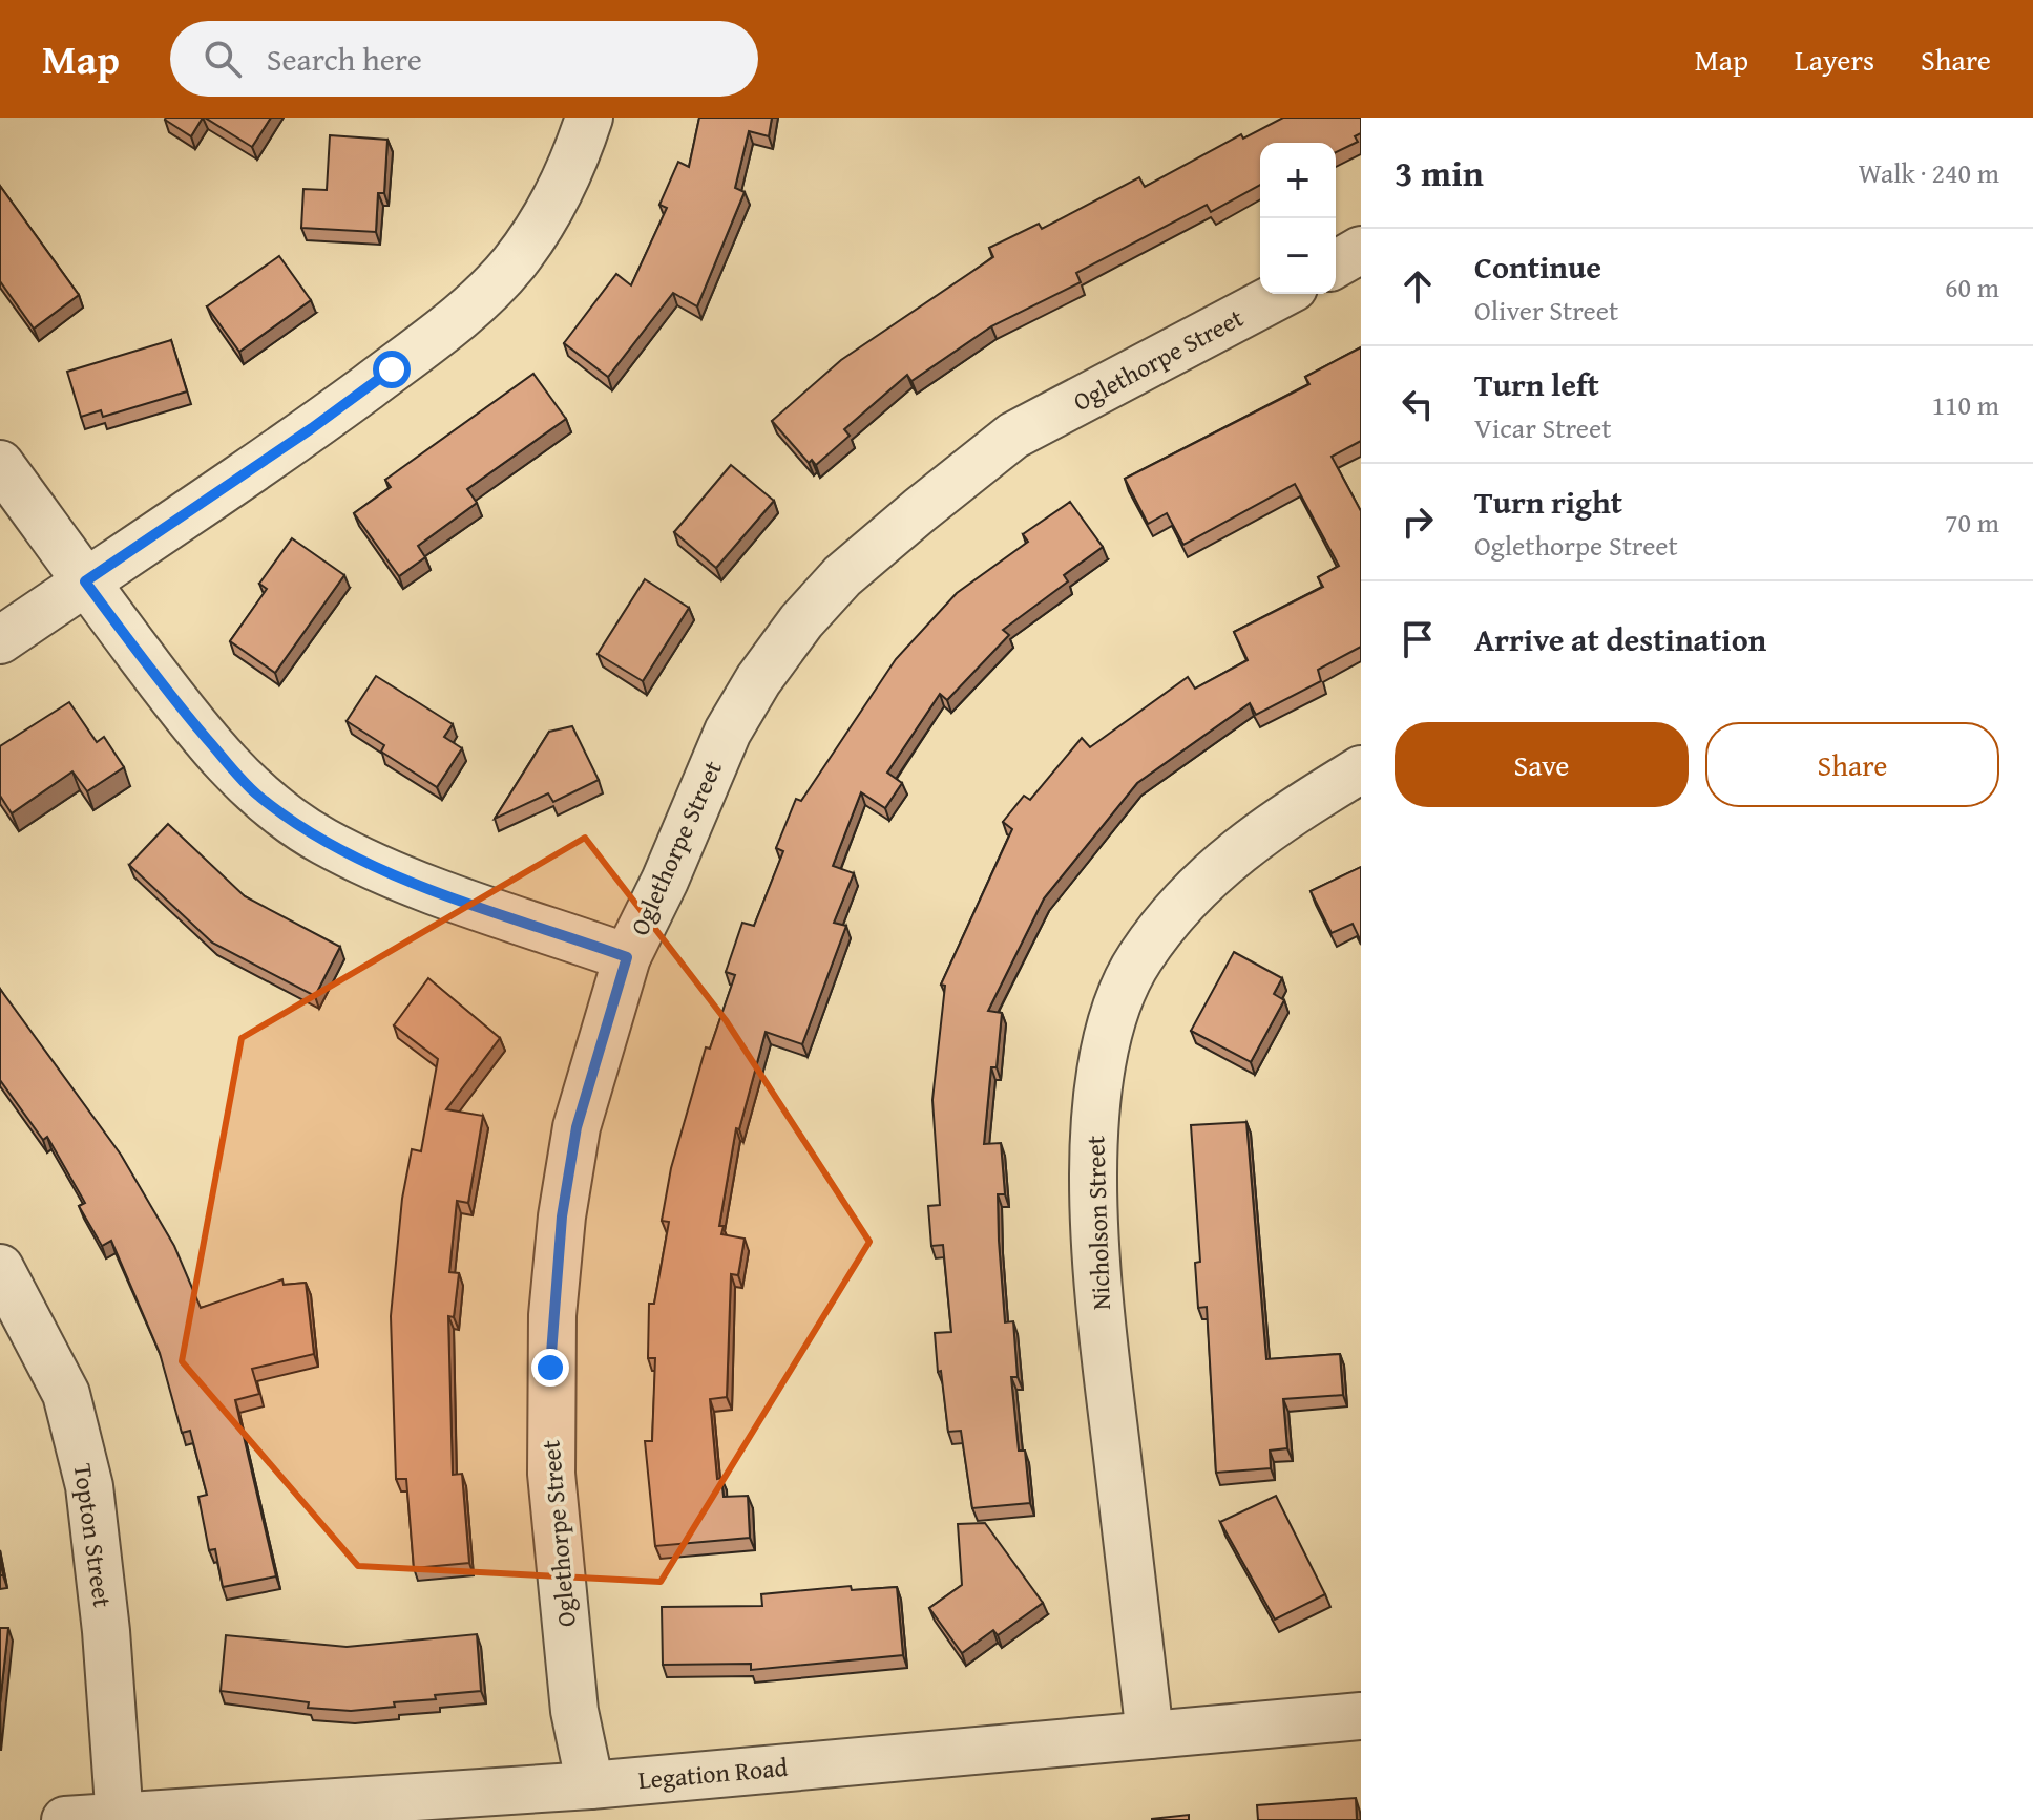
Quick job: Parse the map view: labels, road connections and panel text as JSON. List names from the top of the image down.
{
  "streets": {
    "street": [
      "Oglethorpe Street",
      "Nicholson Street",
      "Topton Street",
      "Legation Road"
    ]
  },
  "crossings": [
    ["Oglethorpe Street", "Legation Road"],
    ["Nicholson Street", "Legation Road"],
    ["Topton Street", "Legation Road"]
  ],
  "page": {
    "header": "Map",
    "search": "Search here",
    "nav": ["Map", "Layers", "Share"],
    "heading": ["3 min", "Walk · 240 m"],
    "map_buttons": ["+", "−"],
    "list": [
      ["Continue", "Oliver Street", "60 m"],
      ["Turn left", "Vicar Street", "110 m"],
      ["Turn right", "Oglethorpe Street", "70 m"],
      "Arrive at destination"
    ],
    "buttons": ["Save", "Share"]
  }
}
